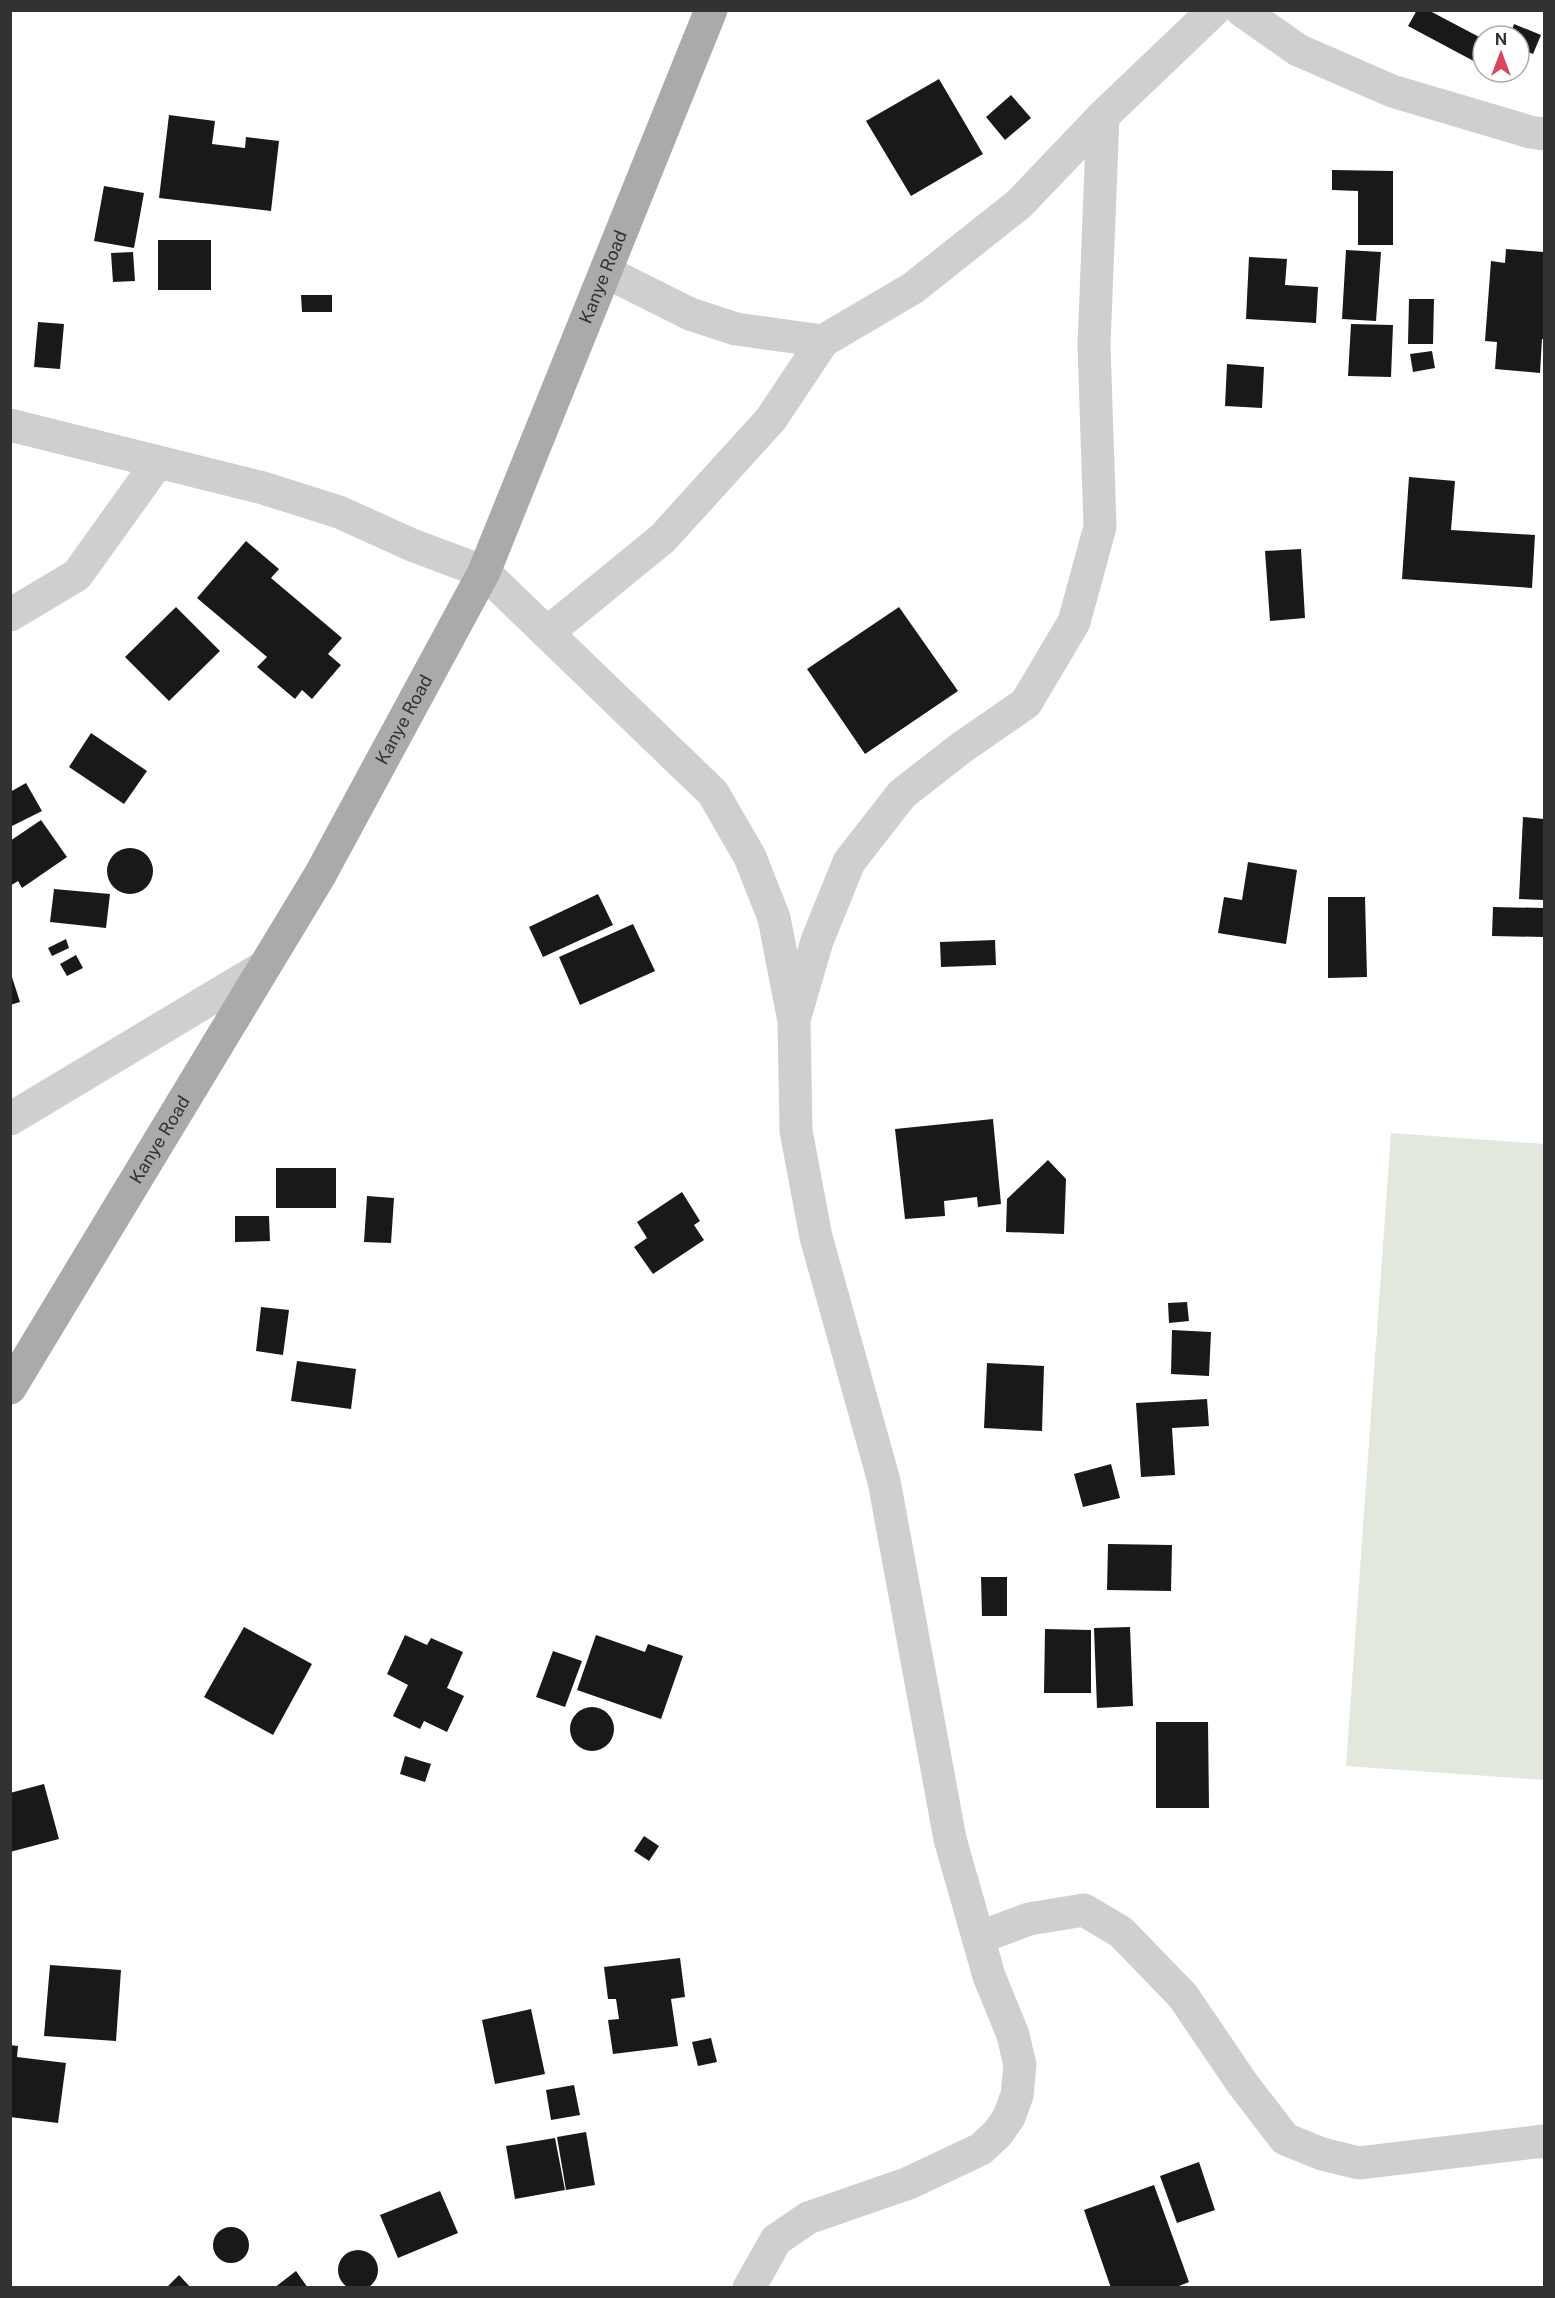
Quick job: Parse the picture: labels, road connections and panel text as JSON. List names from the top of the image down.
{
  "streets": {
    "main road": ["Kanye Road"]
  },
  "north": "top"
}
